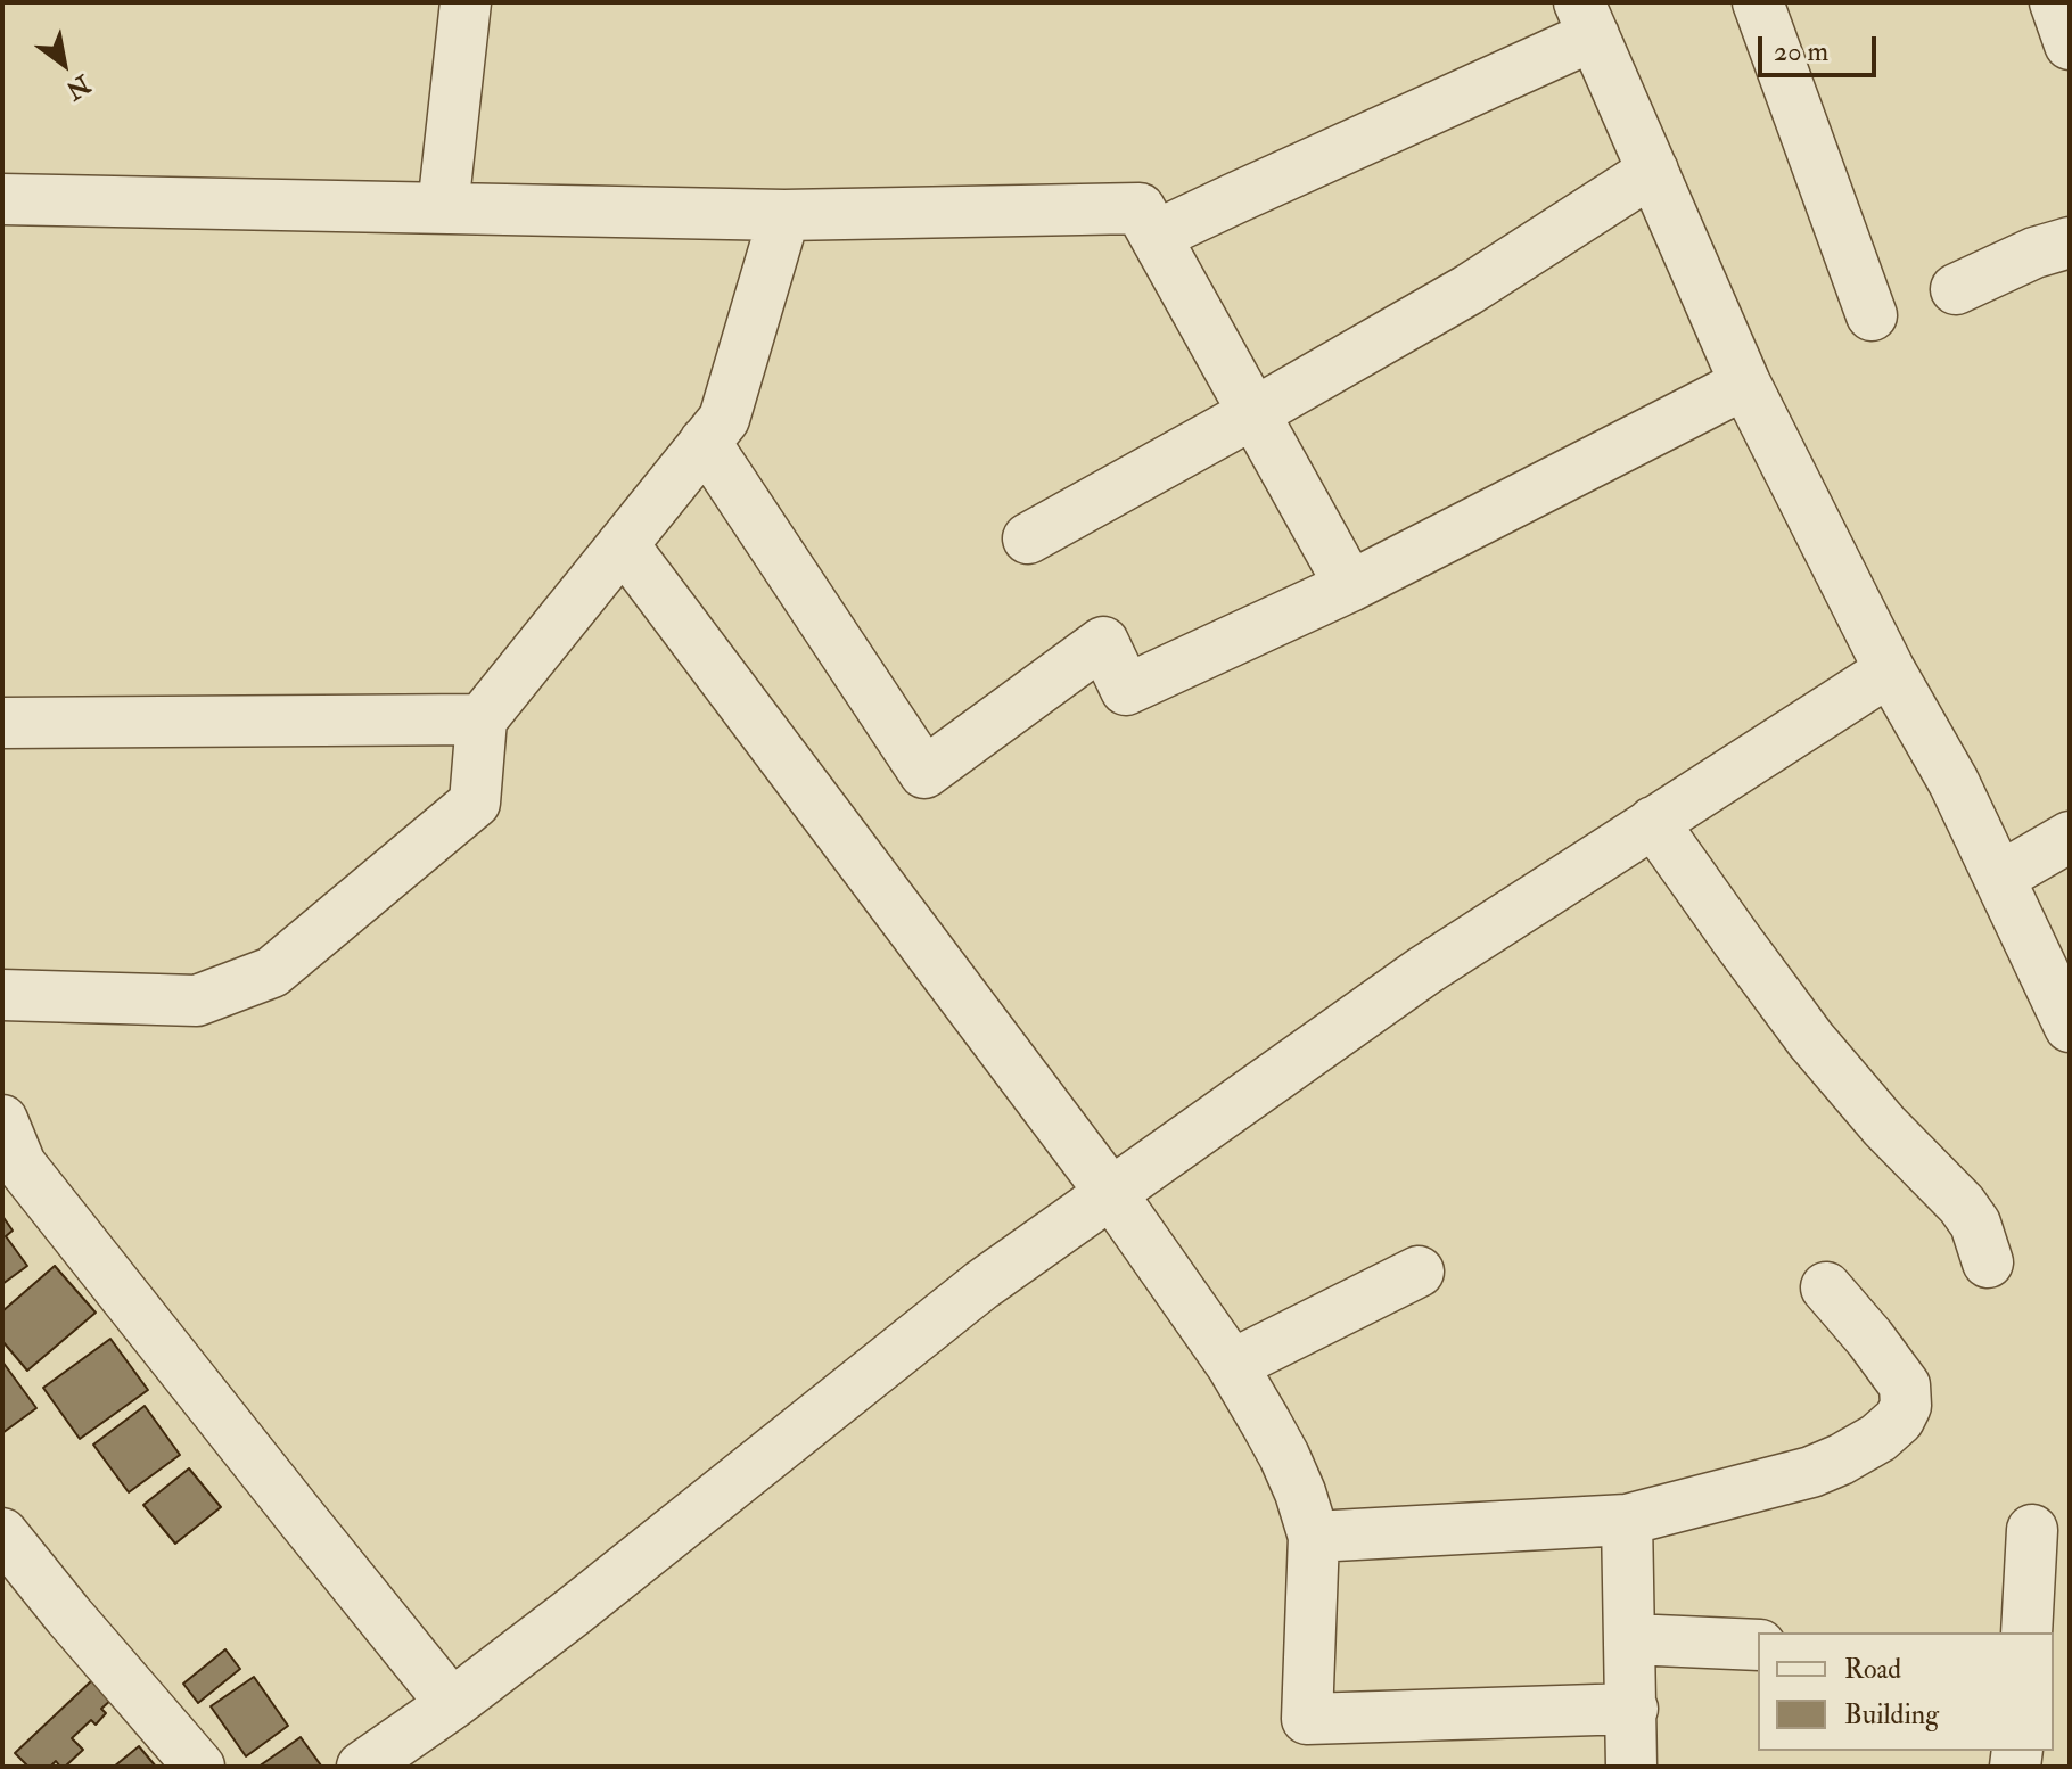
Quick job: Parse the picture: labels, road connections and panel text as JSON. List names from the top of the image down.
{
  "legend": ["Road", "Building"],
  "scale_bar": "20 m",
  "north": "bottom right"
}
